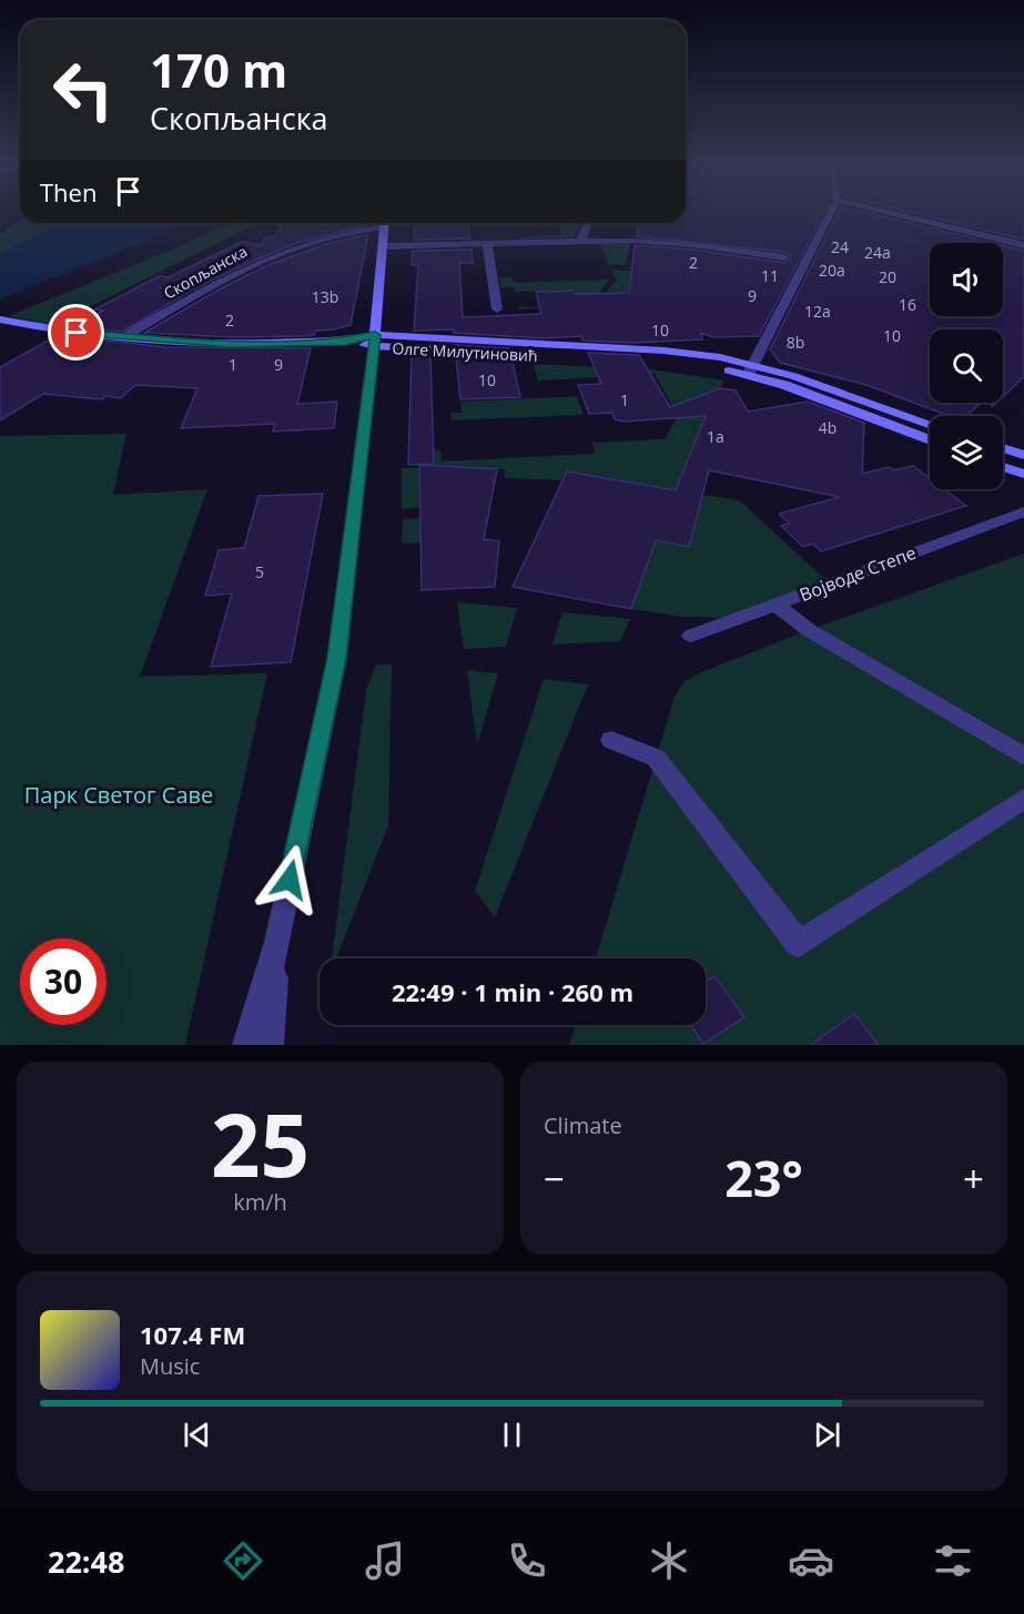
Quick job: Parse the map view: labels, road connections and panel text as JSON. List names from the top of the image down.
{
  "streets": {
    "street": ["Скопљанска", "Олге Милутиновић", "Војводе Степе"]
  },
  "crossings": [
    ["Скопљанска", "Олге Милутиновић"]
  ],
  "parks": ["Парк Светог Саве"],
  "house_numbers": [
    "24",
    "24a",
    "2",
    "20a",
    "11",
    "20",
    "9",
    "13b",
    "16",
    "12a",
    "2",
    "10",
    "10",
    "8b",
    "1",
    "9",
    "10",
    "1",
    "4b",
    "1a",
    "5"
  ],
  "page": {
    "turn": ["170 m", "Скопљанска"],
    "then": "Then",
    "limit": "30",
    "trip": "22:49 · 1 min · 260 m",
    "tile": [
      ["25", "km/h"],
      "Climate"
    ],
    "heat": ["−", "23°", "+"],
    "song": ["107.4 FM", "Music"],
    "tabs": "22:48"
  }
}
